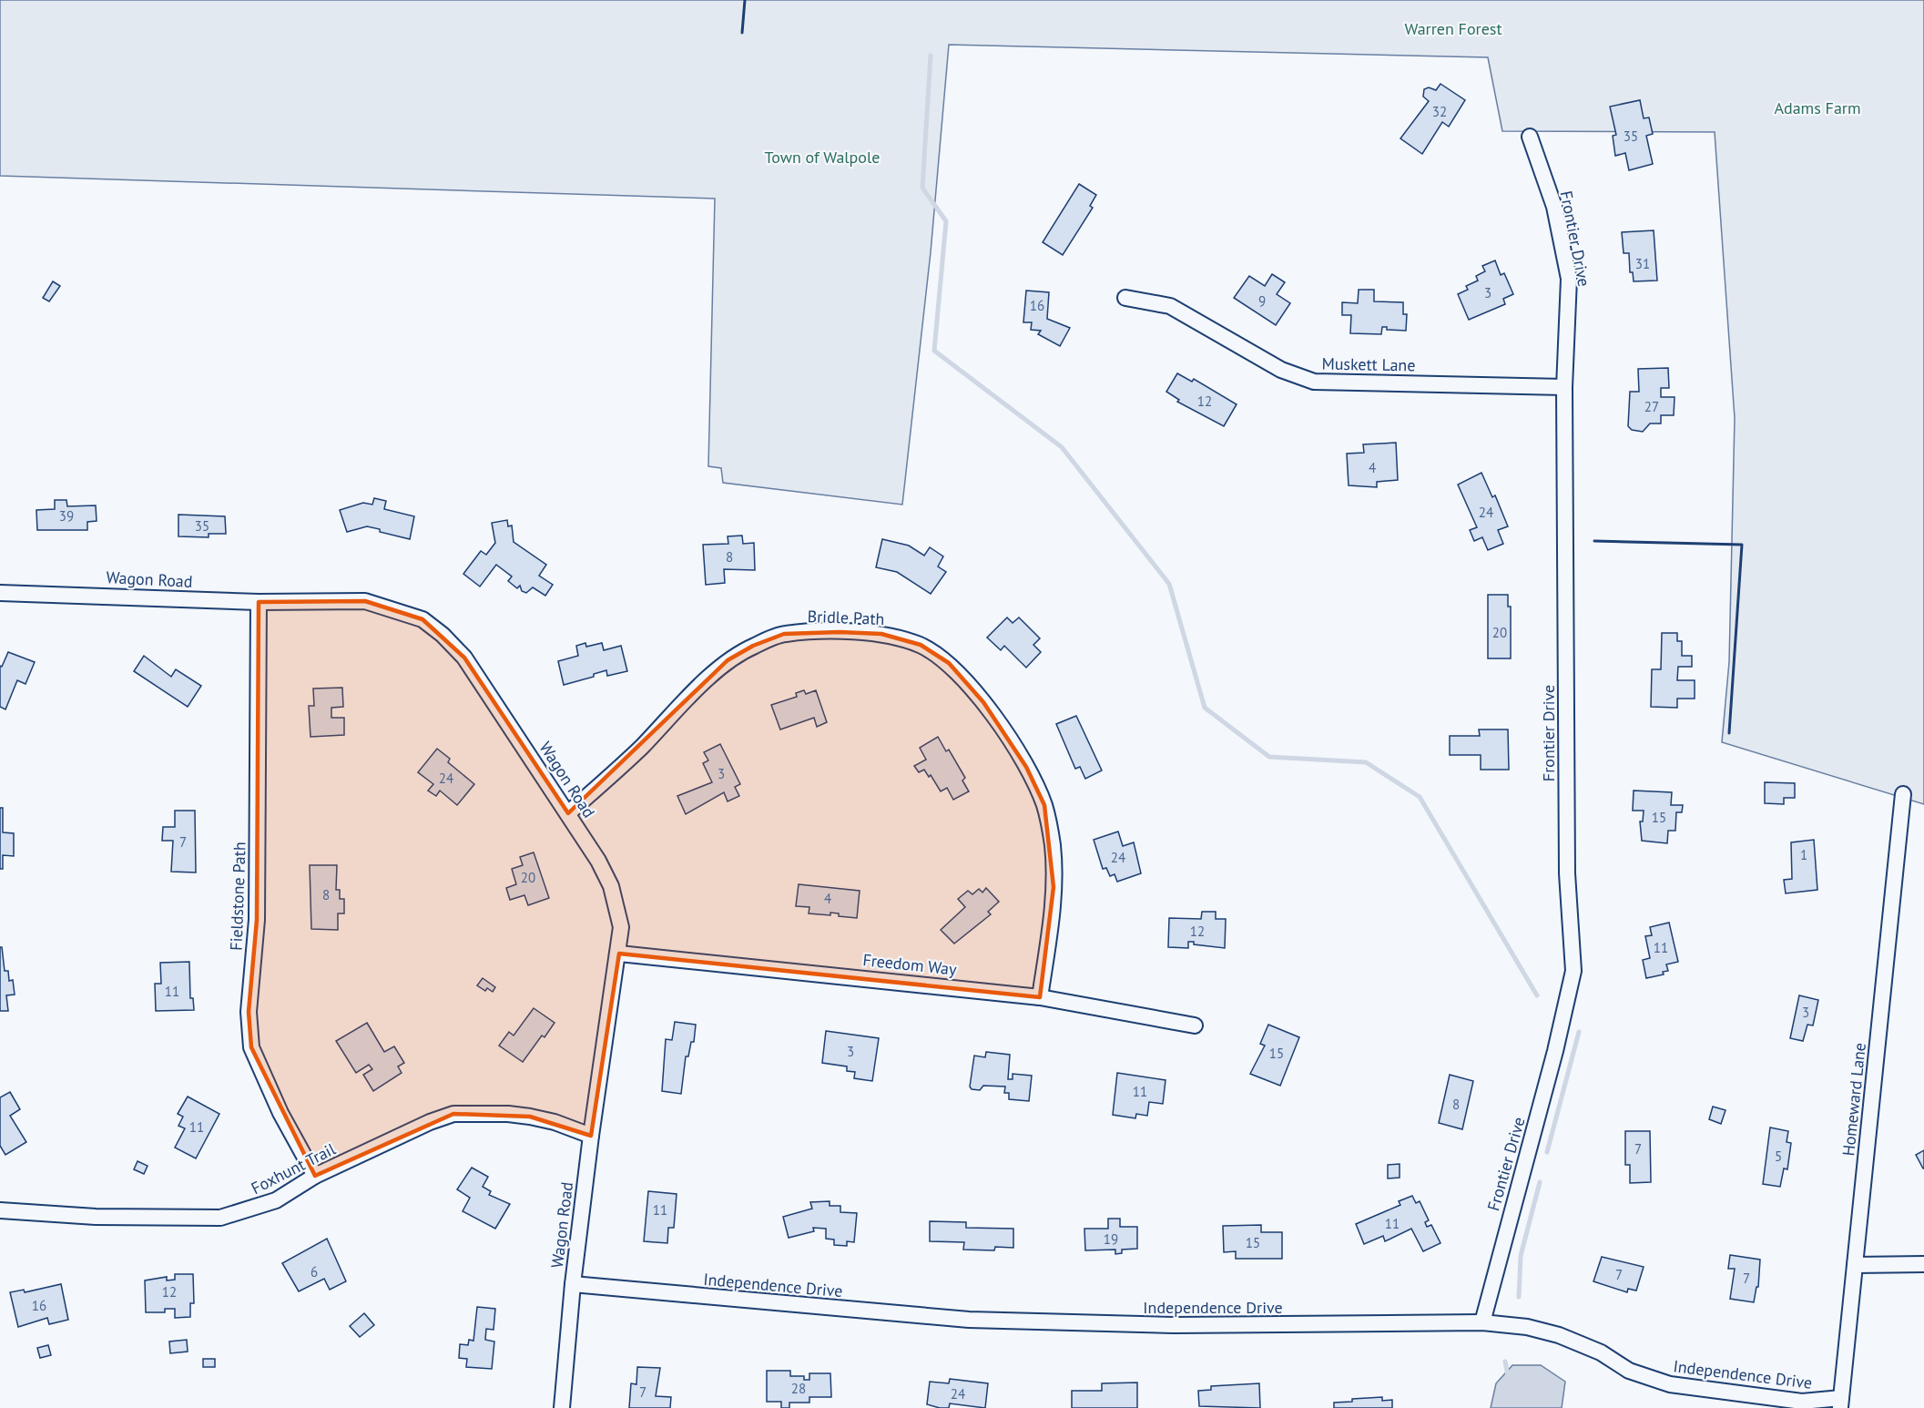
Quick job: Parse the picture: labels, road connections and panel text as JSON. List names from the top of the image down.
{
  "streets": {
    "street": [
      "Frontier Drive",
      "Muskett Lane",
      "Wagon Road",
      "Bridle Path",
      "Fieldstone Path",
      "Freedom Way",
      "Homeward Lane",
      "Foxhunt Trail",
      "Independence Drive"
    ]
  },
  "crossings": [
    ["Frontier Drive", "Muskett Lane"],
    ["Frontier Drive", "Independence Drive"],
    ["Wagon Road", "Bridle Path"],
    ["Wagon Road", "Fieldstone Path"],
    ["Wagon Road", "Freedom Way"],
    ["Wagon Road", "Foxhunt Trail"],
    ["Wagon Road", "Independence Drive"],
    ["Bridle Path", "Freedom Way"],
    ["Fieldstone Path", "Foxhunt Trail"],
    ["Homeward Lane", "Independence Drive"]
  ],
  "parks": ["Warren Forest", "Adams Farm", "Town of Walpole"],
  "house_numbers": [
    "32",
    "35",
    "31",
    "3",
    "9",
    "16",
    "12",
    "27",
    "4",
    "24",
    "39",
    "35",
    "8",
    "20",
    "3",
    "24",
    "15",
    "7",
    "1",
    "24",
    "20",
    "8",
    "4",
    "12",
    "11",
    "11",
    "3",
    "3",
    "15",
    "11",
    "8",
    "11",
    "7",
    "5",
    "11",
    "11",
    "19",
    "15",
    "6",
    "7",
    "7",
    "12",
    "16",
    "28",
    "7",
    "24"
  ]
}
